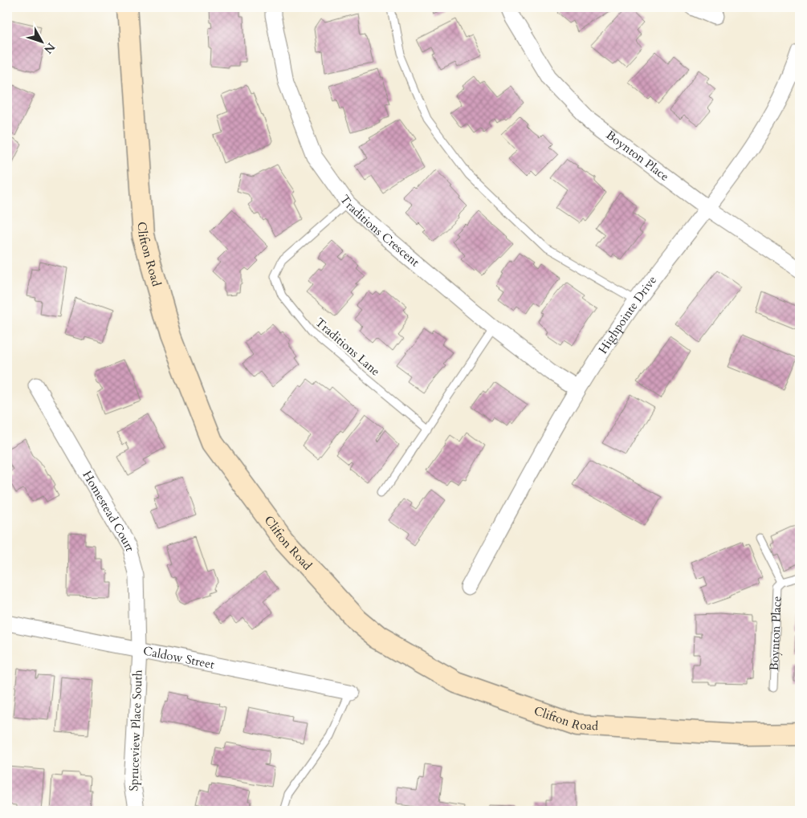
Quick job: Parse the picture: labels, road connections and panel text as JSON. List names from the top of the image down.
{
  "streets": {
    "main road": ["Clifton Road"],
    "street": [
      "Boynton Place",
      "Traditions Crescent",
      "Highpointe Drive",
      "Homestead Court",
      "Caldow Street",
      "Spruceview Place South"
    ],
    "lane": ["Traditions Lane"]
  },
  "crossings": [
    ["Boynton Place", "Highpointe Drive"],
    ["Traditions Crescent", "Highpointe Drive"],
    ["Traditions Crescent", "Traditions Lane"],
    ["Homestead Court", "Caldow Street"],
    ["Homestead Court", "Spruceview Place South"],
    ["Caldow Street", "Spruceview Place South"]
  ],
  "north": "bottom right"
}
